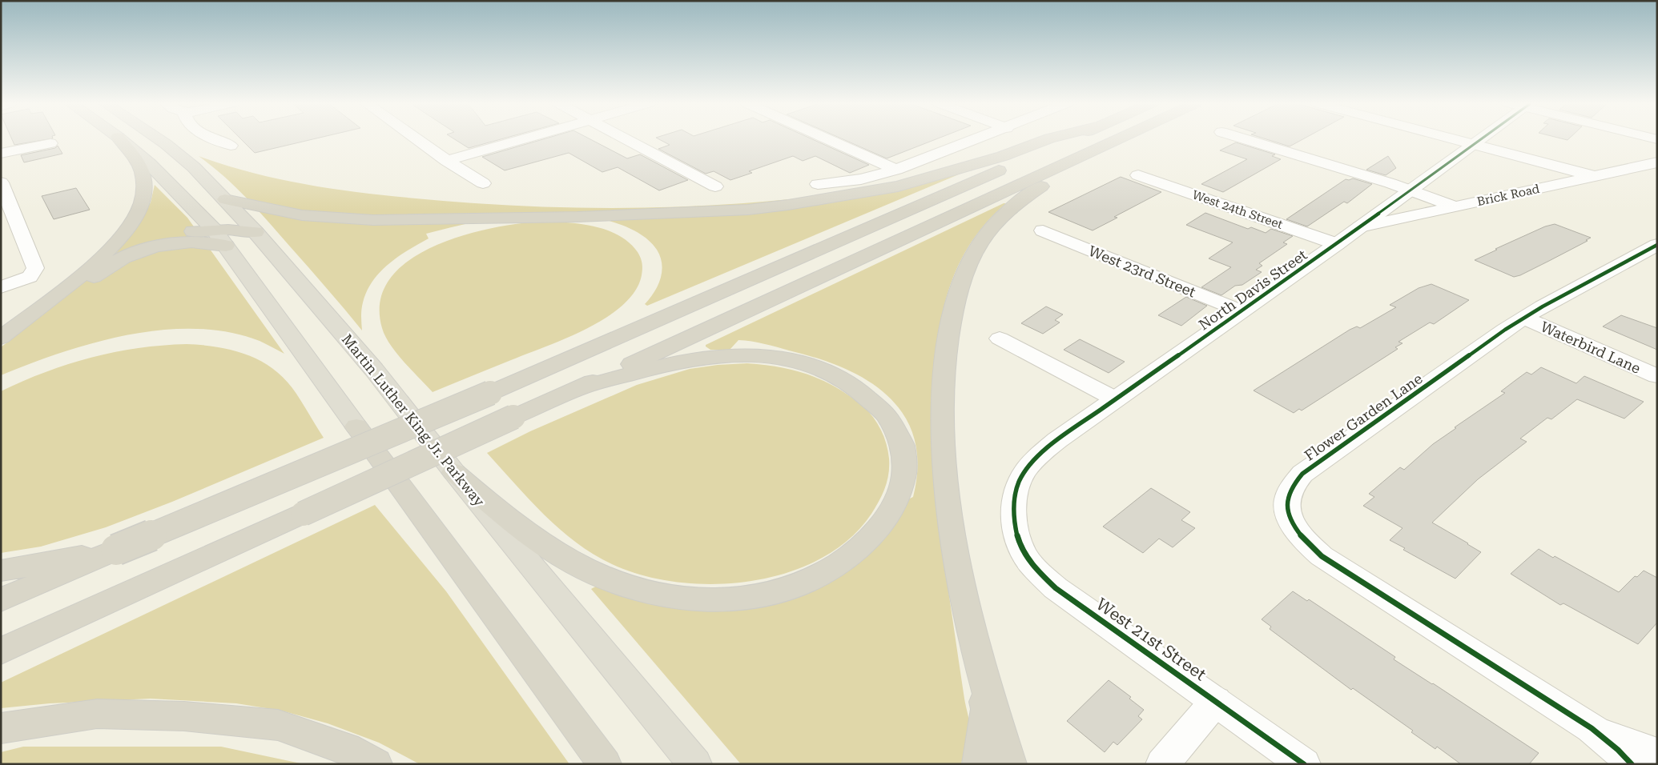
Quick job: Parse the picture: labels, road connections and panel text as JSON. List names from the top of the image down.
{
  "streets": {
    "highway": ["Martin Luther King Jr. Parkway"],
    "street": [
      "Brick Road",
      "West 24th Street",
      "West 23rd Street",
      "North Davis Street",
      "Waterbird Lane",
      "Flower Garden Lane",
      "West 21st Street"
    ]
  },
  "crossings": [
    ["Brick Road", "North Davis Street"],
    ["West 24th Street", "North Davis Street"],
    ["West 23rd Street", "North Davis Street"],
    ["North Davis Street", "West 21st Street"],
    ["Waterbird Lane", "Flower Garden Lane"]
  ]
}
